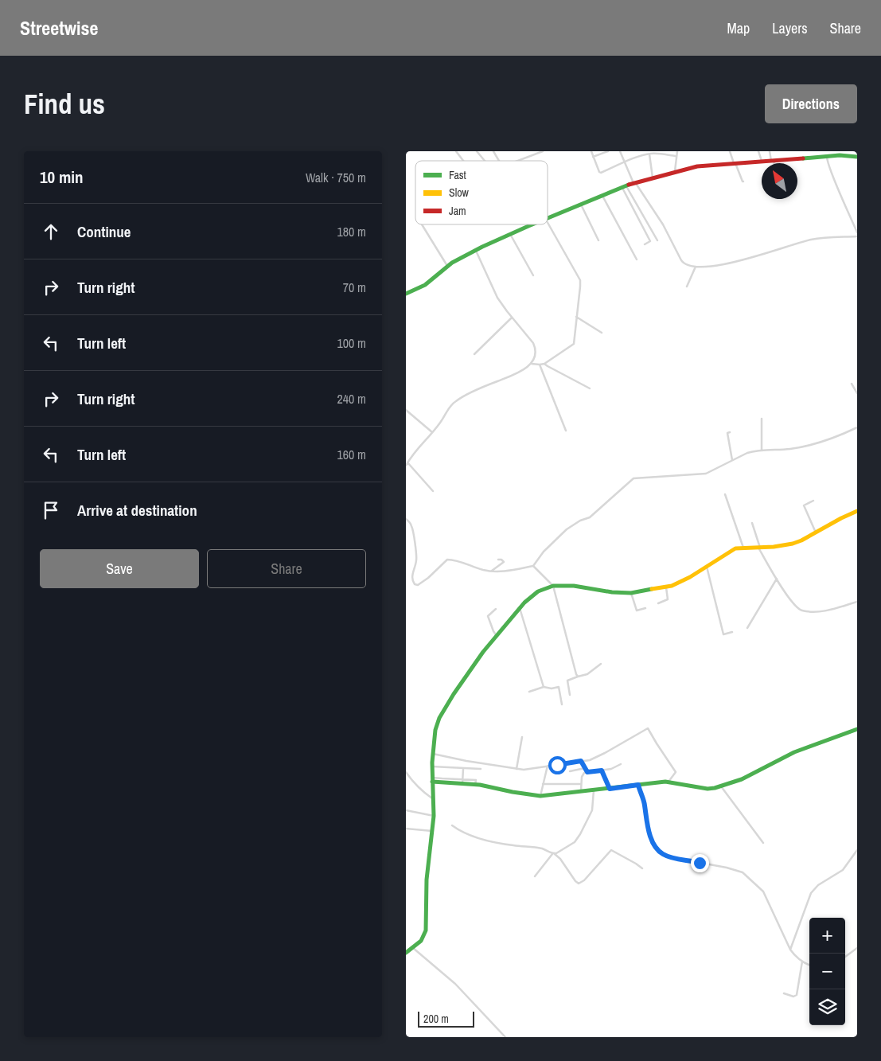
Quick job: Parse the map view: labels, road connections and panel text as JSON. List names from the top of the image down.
{
  "legend": ["Fast", "Slow", "Jam"],
  "scale_bar": "200 m",
  "north": "top left",
  "page": {
    "header": "Streetwise",
    "nav": ["Map", "Layers", "Share"],
    "buttons": [
      "Directions",
      ["Save", "Share"]
    ],
    "title": "Find us",
    "heading": ["10 min", "Walk · 750 m"],
    "list": [
      ["Continue", "180 m"],
      ["Turn right", "70 m"],
      ["Turn left", "100 m"],
      ["Turn right", "240 m"],
      ["Turn left", "160 m"],
      "Arrive at destination"
    ],
    "map_buttons": ["+", "−"],
    "scale": "200 m"
  }
}
